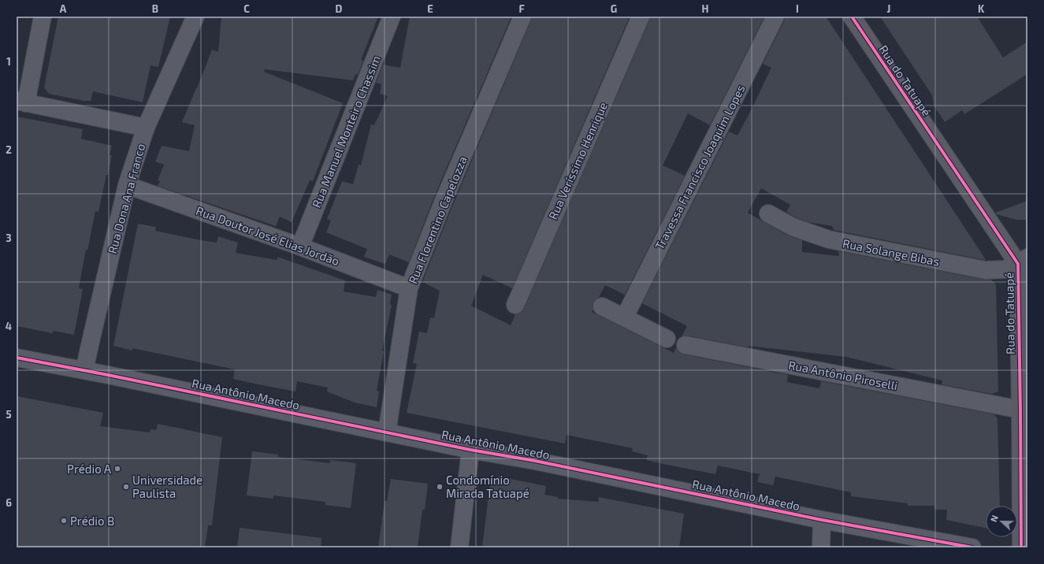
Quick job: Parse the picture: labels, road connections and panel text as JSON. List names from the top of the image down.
{
  "streets": {
    "street": [
      "Rua do Tatuapé",
      "Rua Manuel Monteiro Chassim",
      "Rua Veríssimo Henrique",
      "Travessa Francisco Joaquim Lopes",
      "Rua Dona Ana Franco",
      "Rua Florentino Capelozza",
      "Rua Doutor José Elias Jordão",
      "Rua Solange Bibas",
      "Rua Antônio Piroselli",
      "Rua Antônio Macedo"
    ]
  },
  "crossings": [
    ["Rua do Tatuapé", "Rua Solange Bibas"],
    ["Rua do Tatuapé", "Rua Antônio Piroselli"],
    ["Rua Manuel Monteiro Chassim", "Rua Doutor José Elias Jordão"],
    ["Rua Dona Ana Franco", "Rua Doutor José Elias Jordão"],
    ["Rua Dona Ana Franco", "Rua Antônio Macedo"],
    ["Rua Florentino Capelozza", "Rua Doutor José Elias Jordão"],
    ["Rua Florentino Capelozza", "Rua Antônio Macedo"]
  ],
  "places": [
    "Prédio A",
    "Universidade Paulista",
    "Condomínio Mirada Tatuapé",
    "Prédio B"
  ],
  "north": "left",
  "grid": {
    "columns": [
      "A",
      "B",
      "C",
      "D",
      "E",
      "F",
      "G",
      "H",
      "I",
      "J",
      "K"
    ],
    "rows": [
      "1",
      "2",
      "3",
      "4",
      "5",
      "6"
    ]
  }
}
